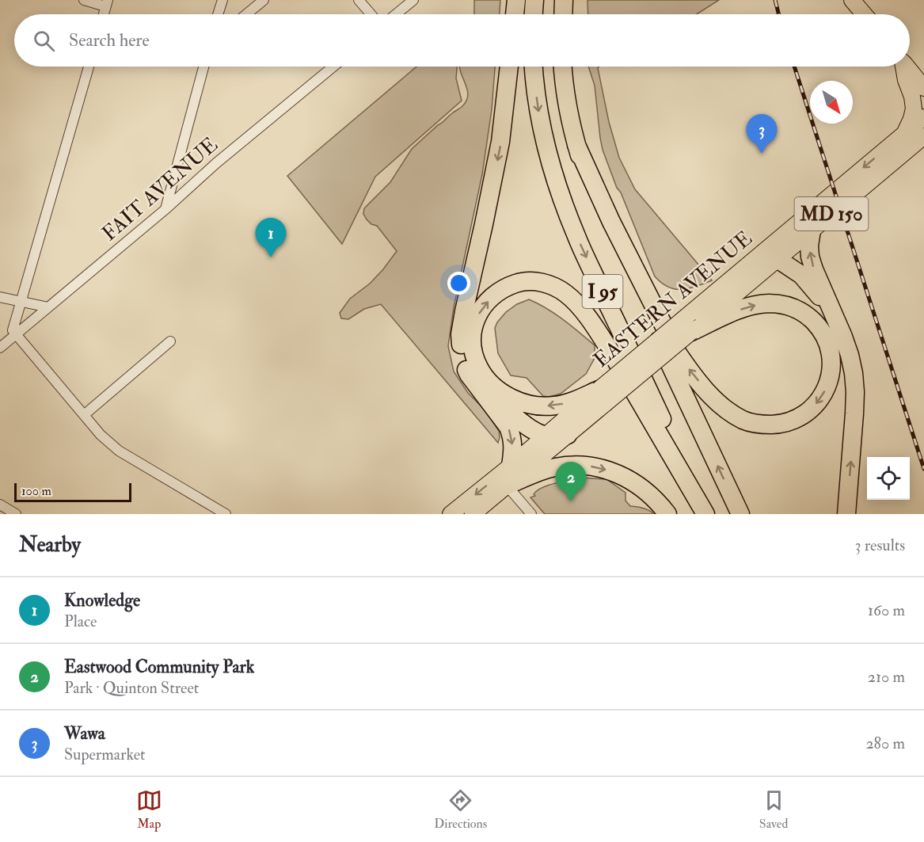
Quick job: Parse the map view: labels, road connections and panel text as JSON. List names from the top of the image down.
{
  "streets": {
    "highway": ["I 95"],
    "main road": ["MD 150", "EASTERN AVENUE"],
    "street": ["FAIT AVENUE"]
  },
  "scale_bar": "100 m",
  "north": "bottom right",
  "page": {
    "search": "Search here",
    "pins": ["3", "1", "2"],
    "scale": "100 m",
    "heading": ["Nearby", "3 results"],
    "list": [
      {
        "mark": "1",
        "name": "Knowledge",
        "note": "Place",
        "value": "160 m"
      },
      {
        "mark": "2",
        "name": "Eastwood Community Park",
        "note": "Park · Quinton Street",
        "value": "210 m"
      },
      {
        "mark": "3",
        "name": "Wawa",
        "note": "Supermarket",
        "value": "280 m"
      }
    ],
    "nav": ["Map", "Directions", "Saved"]
  }
}
